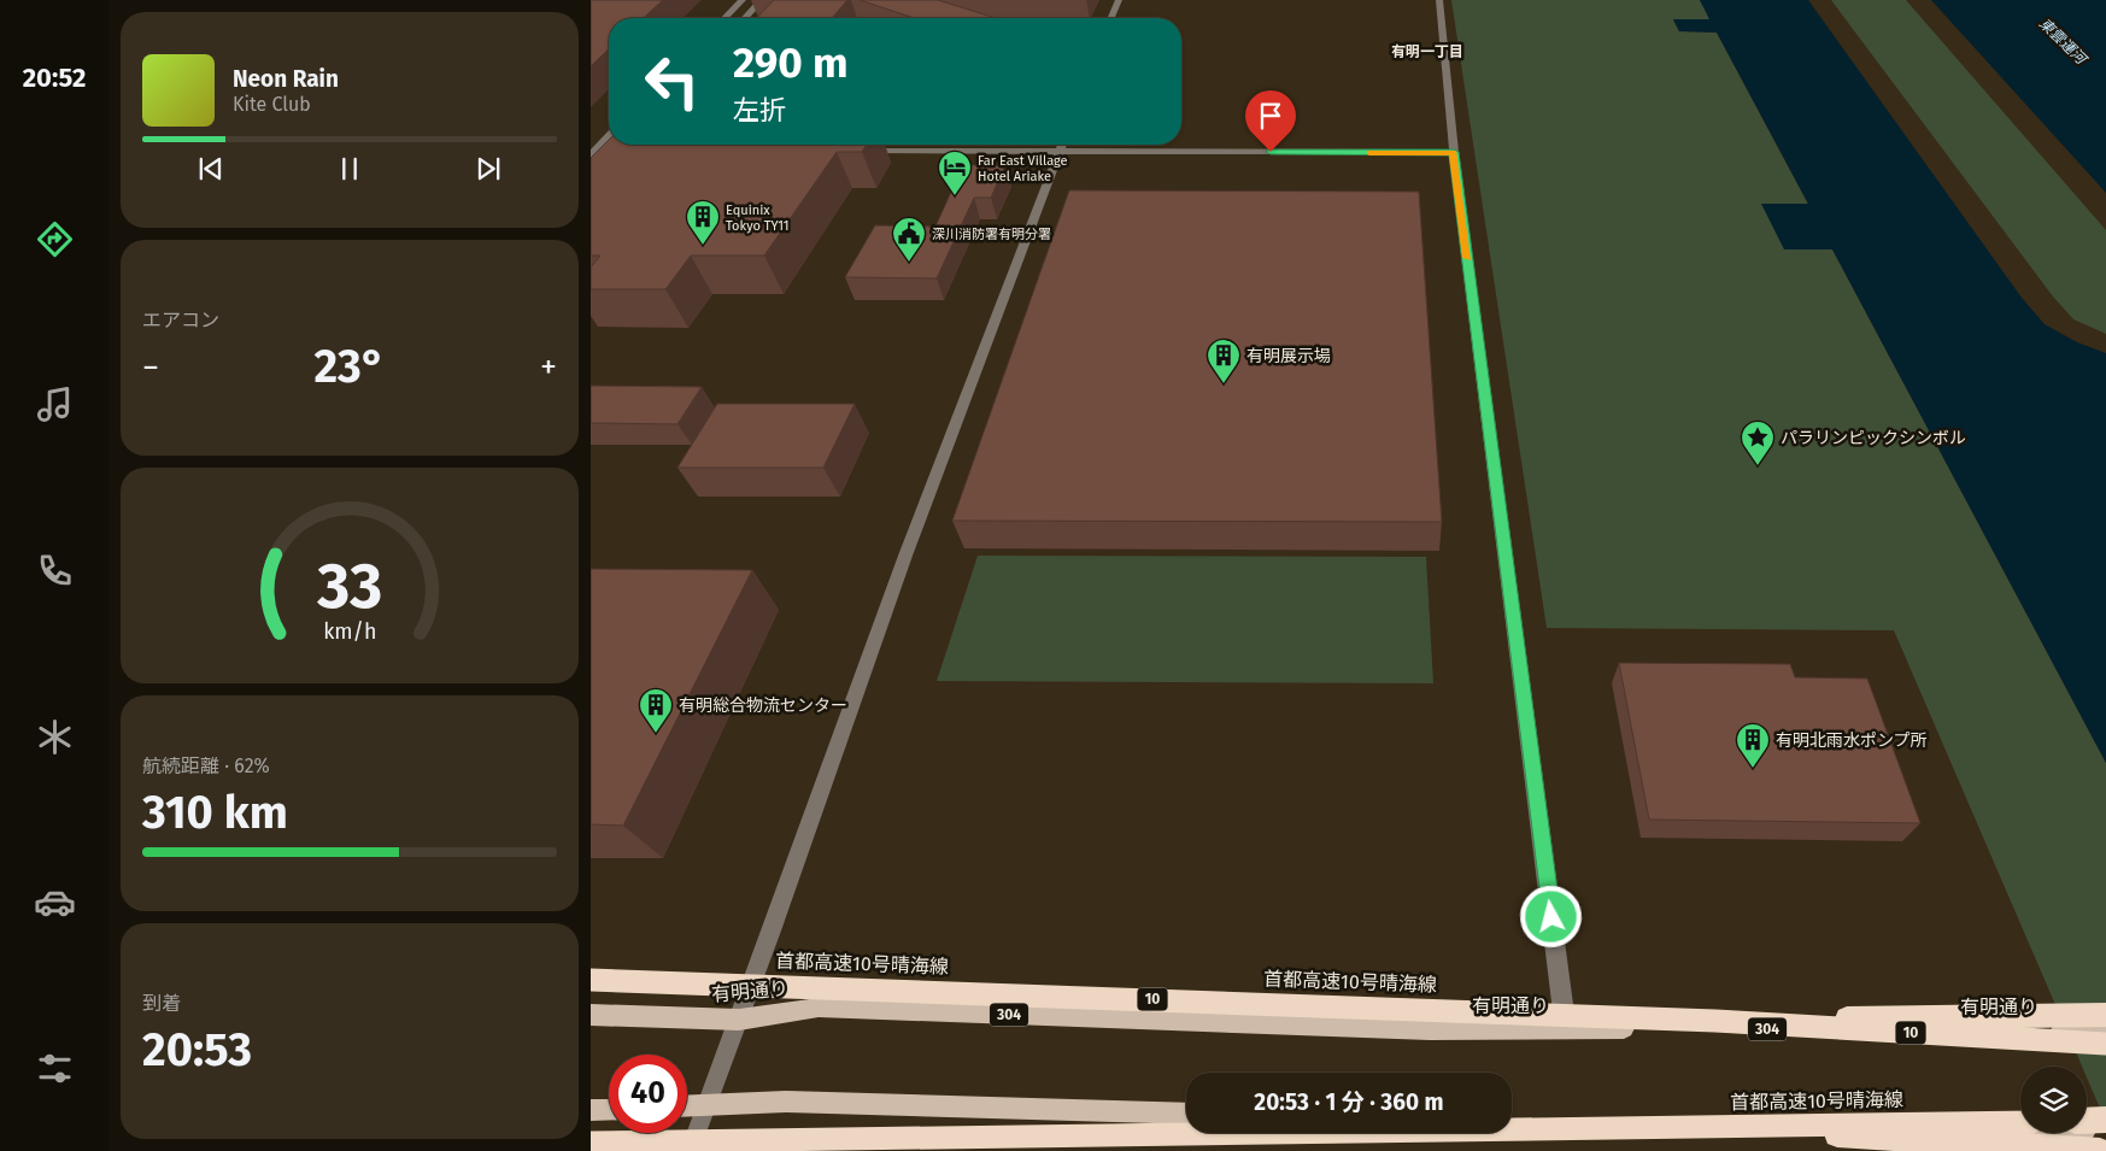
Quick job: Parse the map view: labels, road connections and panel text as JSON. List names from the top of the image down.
{
  "streets": {
    "highway": ["首都高速10号晴海線", "10"],
    "main road": ["有明通り", "304"]
  },
  "crossings": [
    ["首都高速10号晴海線", "10"]
  ],
  "districts": ["有明一丁目"],
  "water": ["東雲運河"],
  "places": {
    "hotel": ["Far East Village Hotel Ariake"],
    "building": [
      "Equinix Tokyo TY11",
      "有明展示場",
      "有明総合物流センター",
      "有明北雨水ポンプ所"
    ],
    "public building": ["深川消防署有明分署"],
    "place": ["パラリンピックシンボル"]
  },
  "page": {
    "tabs": "20:52",
    "turn": ["290 m", "左折"],
    "song": ["Neon Rain", "Kite Club"],
    "tile": [
      "エアコン",
      ["航続距離 · 62%", "310 km"],
      ["到着", "20:53"]
    ],
    "heat": ["−", "23°", "+"],
    "limit": "40",
    "trip": "20:53 · 1 分 · 360 m",
    "gauge": ["33", "km/h"]
  }
}
